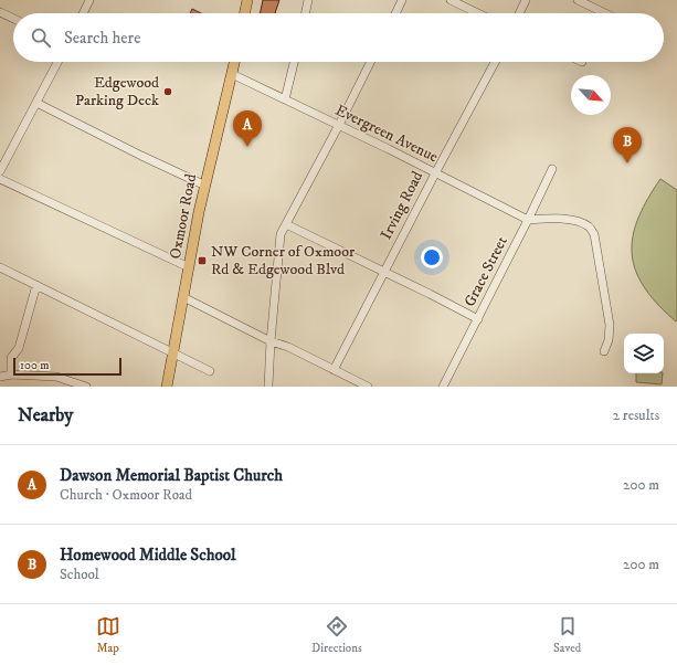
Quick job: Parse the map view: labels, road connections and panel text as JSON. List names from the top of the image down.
{
  "streets": {
    "main road": ["Oxmoor Road"],
    "street": ["Evergreen Avenue", "Irving Road", "Grace Street"]
  },
  "crossings": [
    ["Evergreen Avenue", "Irving Road"],
    ["Evergreen Avenue", "Oxmoor Road"],
    ["Evergreen Avenue", "Grace Street"]
  ],
  "places": {
    "other": ["Edgewood Parking Deck"],
    "transit": ["NW Corner of Oxmoor Rd & Edgewood Blvd"]
  },
  "scale_bar": "100 m",
  "north": "bottom right",
  "page": {
    "search": "Search here",
    "pins": ["A", "B"],
    "scale": "100 m",
    "heading": ["Nearby", "2 results"],
    "list": [
      {
        "mark": "A",
        "name": "Dawson Memorial Baptist Church",
        "note": "Church · Oxmoor Road",
        "value": "200 m"
      },
      {
        "mark": "B",
        "name": "Homewood Middle School",
        "note": "School",
        "value": "200 m"
      }
    ],
    "nav": ["Map", "Directions", "Saved"]
  }
}
